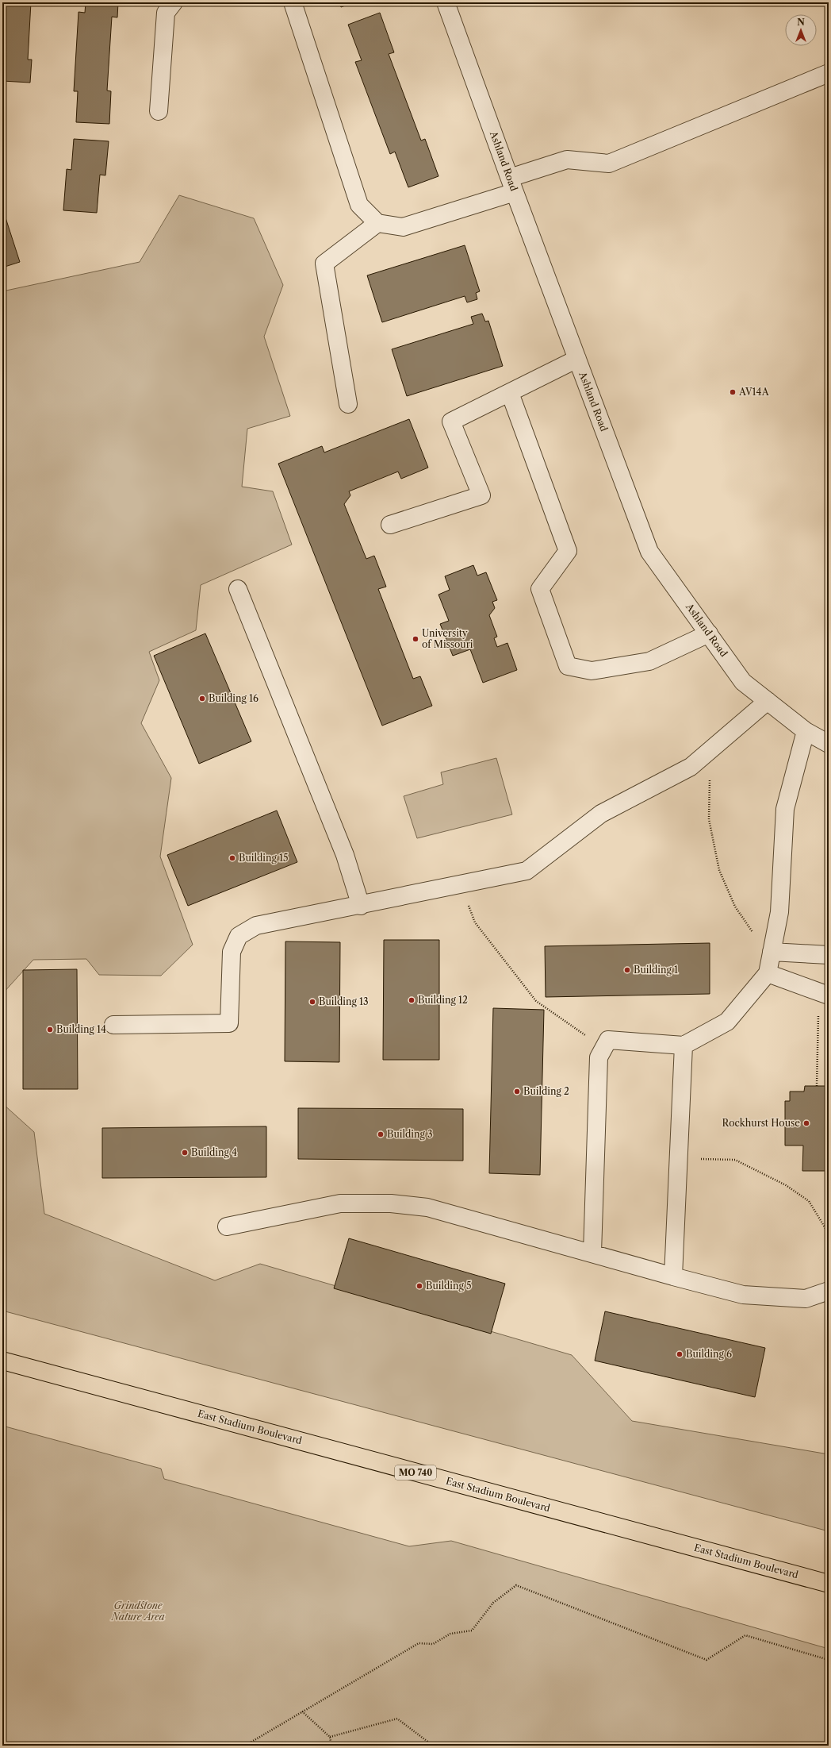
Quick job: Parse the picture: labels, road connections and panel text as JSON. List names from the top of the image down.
{
  "streets": {
    "main road": ["East Stadium Boulevard", "MO 740"],
    "street": ["Ashland Road"]
  },
  "parks": ["Grindstone Nature Area"],
  "places": [
    "AV14A",
    "University of Missouri",
    "Building 16",
    "Building 15",
    "Building 1",
    "Building 12",
    "Building 13",
    "Building 14",
    "Building 2",
    "Rockhurst House",
    "Building 3",
    "Building 4",
    "Building 5",
    "Building 6"
  ],
  "north": "top"
}
